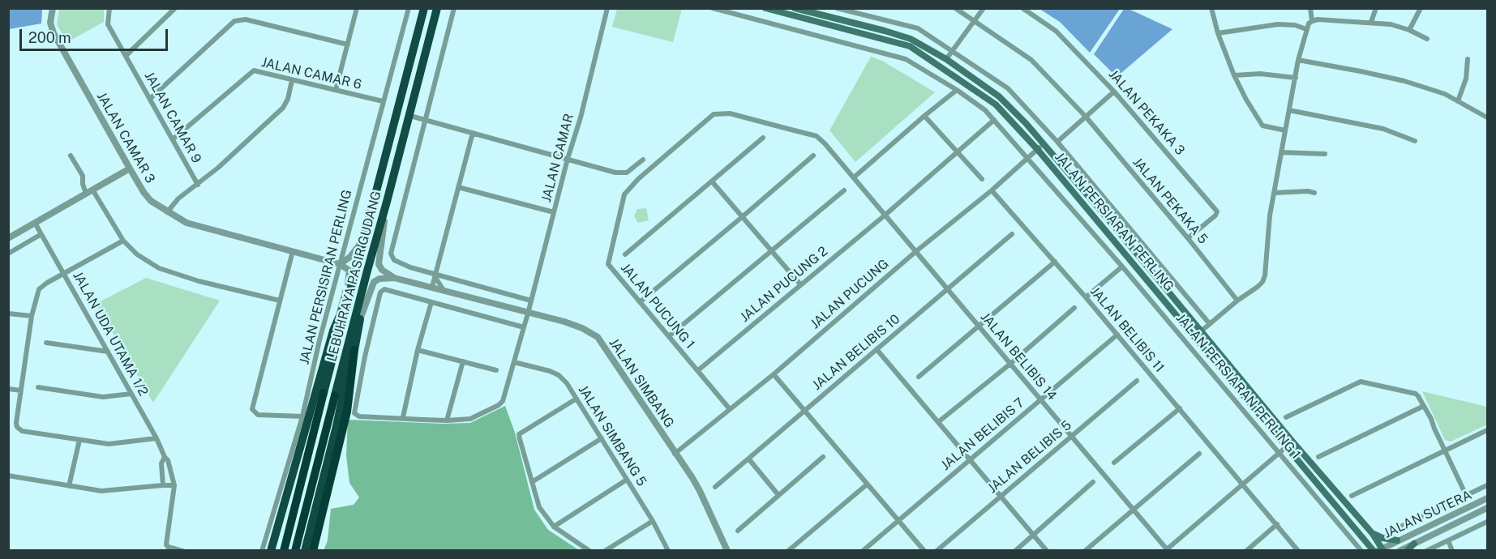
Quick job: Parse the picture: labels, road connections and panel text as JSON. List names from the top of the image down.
{
  "streets": {
    "highway": ["LEBUHRAYA PASIR GUDANG"],
    "main road": ["JALAN PERSIARAN PERLING"],
    "street": [
      "JALAN CAMAR 6",
      "JALAN PEKAKA 3",
      "JALAN CAMAR 9",
      "JALAN CAMAR 3",
      "JALAN CAMAR",
      "JALAN PEKAKA 5",
      "JALAN PERSISIRAN PERLING",
      "JALAN PUCUNG 2",
      "JALAN PUCUNG",
      "JALAN PUCUNG 1",
      "JALAN BELIBIS 11",
      "JALAN UDA UTAMA 1/2",
      "JALAN BELIBIS 10",
      "JALAN BELIBIS 14",
      "JALAN SIMBANG",
      "JALAN PERSIARAN PERLING 1",
      "JALAN BELIBIS 7",
      "JALAN SIMBANG 5",
      "JALAN BELIBIS 5",
      "JALAN SUTERA"
    ]
  },
  "crossings": [
    ["JALAN CAMAR 6", "JALAN CAMAR 9"],
    ["JALAN CAMAR 6", "JALAN PERSISIRAN PERLING"],
    ["JALAN PEKAKA 3", "JALAN PEKAKA 5"],
    ["JALAN CAMAR 3", "JALAN PERSISIRAN PERLING"],
    ["JALAN CAMAR", "JALAN SIMBANG"],
    ["JALAN CAMAR", "JALAN SIMBANG 5"],
    ["JALAN PERSIARAN PERLING", "JALAN PUCUNG"],
    ["JALAN PERSIARAN PERLING", "JALAN SUTERA"],
    ["JALAN PUCUNG 2", "JALAN PUCUNG 1"],
    ["JALAN PUCUNG 2", "JALAN BELIBIS 14"],
    ["JALAN PUCUNG 2", "JALAN PERSIARAN PERLING 1"],
    ["JALAN PUCUNG", "JALAN PUCUNG 1"],
    ["JALAN PUCUNG", "JALAN BELIBIS 11"],
    ["JALAN PUCUNG", "JALAN BELIBIS 14"],
    ["JALAN PUCUNG", "JALAN SIMBANG"],
    ["JALAN PUCUNG", "JALAN PERSIARAN PERLING 1"],
    ["JALAN PUCUNG 1", "JALAN BELIBIS 14"],
    ["JALAN BELIBIS 11", "JALAN BELIBIS 7"],
    ["JALAN BELIBIS 10", "JALAN BELIBIS 14"],
    ["JALAN BELIBIS 14", "JALAN BELIBIS 7"],
    ["JALAN BELIBIS 14", "JALAN BELIBIS 5"]
  ],
  "scale_bar": "200 m"
}
